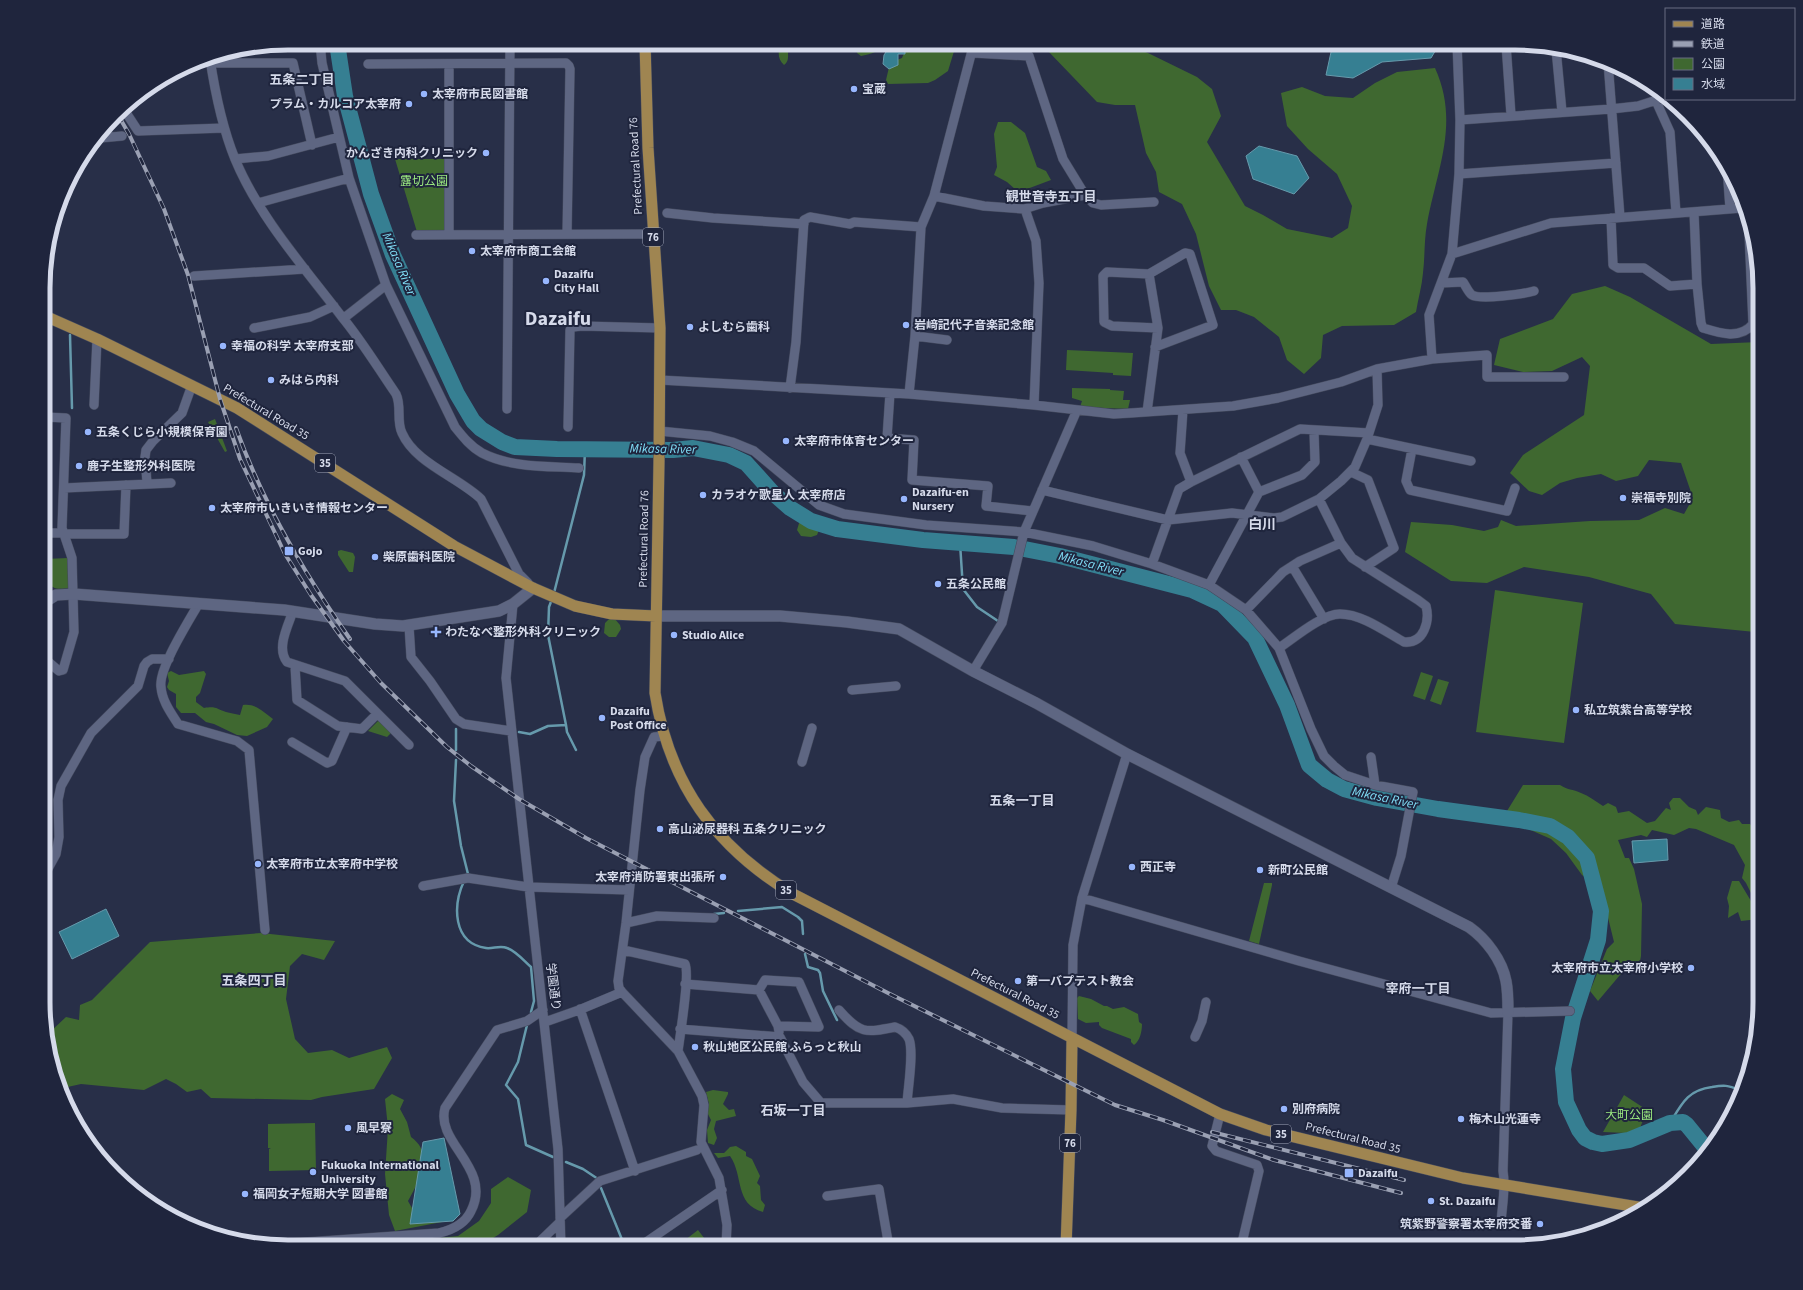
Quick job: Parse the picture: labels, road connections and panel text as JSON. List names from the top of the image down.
{
  "streets": {
    "main road": [
      "Prefectural Road 76",
      "76",
      "Prefectural Road 35",
      "35"
    ],
    "street": ["学園通り"]
  },
  "crossings": [
    ["Prefectural Road 76", "Prefectural Road 35"],
    ["76", "Prefectural Road 35"]
  ],
  "districts": [
    "五条二丁目",
    "観世音寺五丁目",
    "Dazaifu",
    "白川",
    "五条一丁目",
    "五条四丁目",
    "宰府一丁目",
    "石坂一丁目"
  ],
  "water": ["Mikasa River"],
  "parks": ["露切公園", "大町公園"],
  "places": {
    "other": [
      "宝蔵",
      "太宰府市民図書館",
      "プラム・カルコア太宰府",
      "かんざき内科クリニック",
      "太宰府市商工会館",
      "Dazaifu City Hall",
      "岩﨑記代子音楽記念館",
      "よしむら歯科",
      "幸福の科学 太宰府支部",
      "みはら内科",
      "五条くじら小規模保育園",
      "太宰府市体育センター",
      "鹿子生整形外科医院",
      "カラオケ歌星人 太宰府店",
      "崇福寺別院",
      "Dazaifu-en Nursery",
      "太宰府市いきいき情報センター",
      "柴原歯科医院",
      "五条公民館",
      "Studio Alice",
      "私立筑紫台高等学校",
      "Dazaifu Post Office",
      "高山泌尿器科 五条クリニック",
      "太宰府市立太宰府中学校",
      "西正寺",
      "新町公民館",
      "太宰府消防署東出張所",
      "太宰府市立太宰府小学校",
      "第一バプテスト教会",
      "秋山地区公民館 ふらっと秋山",
      "別府病院",
      "梅木山光蓮寺",
      "風早寮",
      "Fukuoka International University",
      "福岡女子短期大学 図書館",
      "St. Dazaifu",
      "筑紫野警察署太宰府交番"
    ],
    "transit": ["Gojo", "Dazaifu"],
    "health": ["わたなべ整形外科クリニック"]
  },
  "legend": [
    "道路",
    "鉄道",
    "公園",
    "水域"
  ]
}
